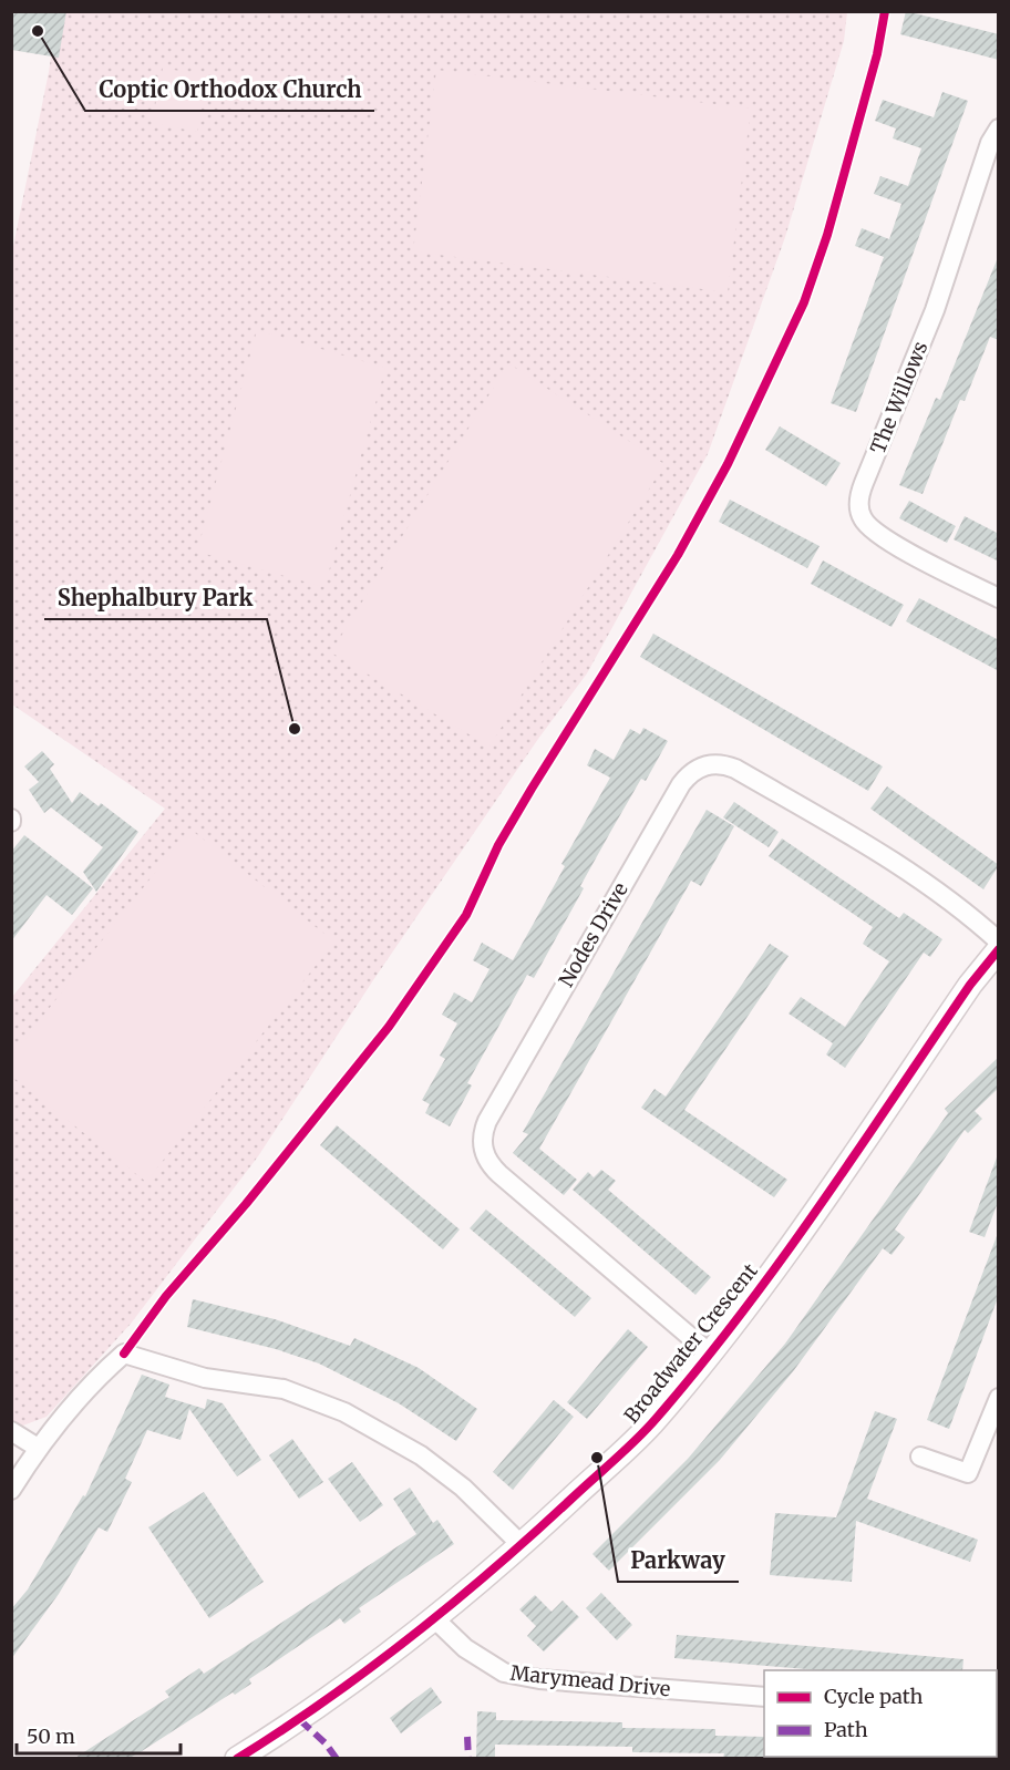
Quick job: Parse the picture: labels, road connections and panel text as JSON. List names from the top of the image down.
{
  "streets": {
    "street": [
      "The Willows",
      "Nodes Drive",
      "Broadwater Crescent",
      "Marymead Drive"
    ]
  },
  "crossings": [
    ["Nodes Drive", "Broadwater Crescent"],
    ["Broadwater Crescent", "Marymead Drive"]
  ],
  "places": ["Coptic Orthodox Church", "Shephalbury Park", "Parkway"],
  "legend": ["Cycle path", "Path"],
  "scale_bar": "50 m"
}
